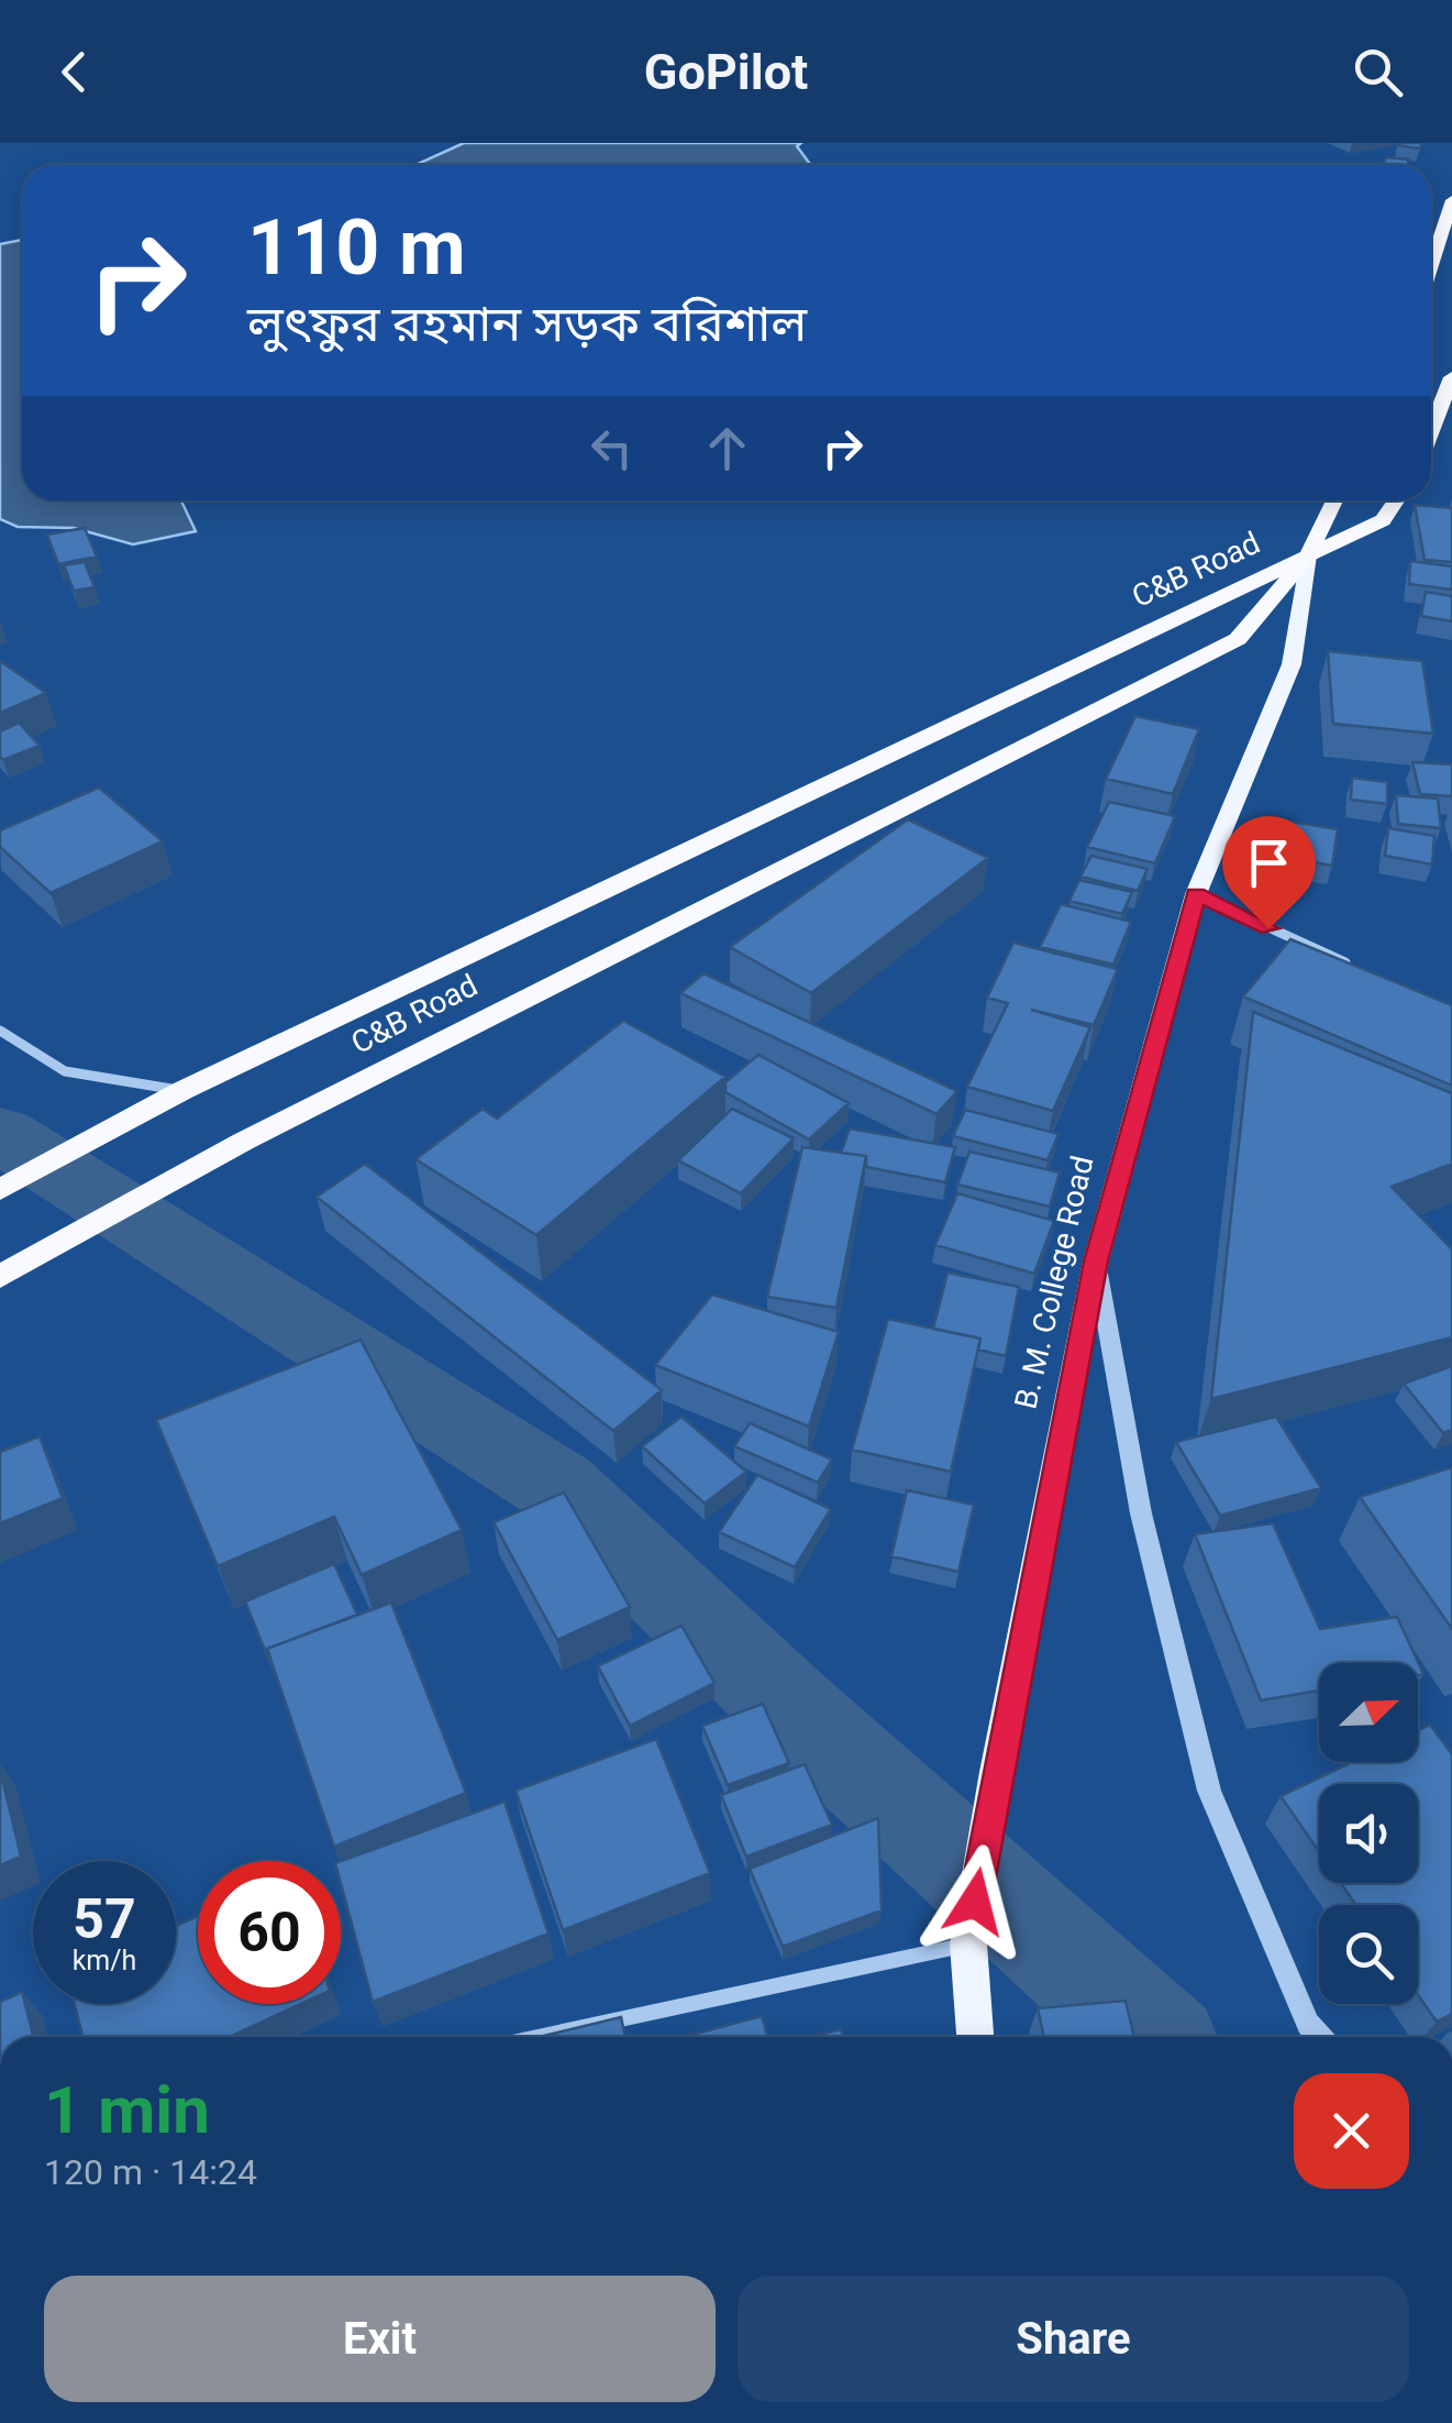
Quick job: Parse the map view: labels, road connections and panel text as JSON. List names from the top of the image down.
{
  "streets": {
    "highway": ["C&B Road"],
    "main road": ["B. M. College Road"]
  },
  "crossings": [
    ["C&B Road", "B. M. College Road"]
  ],
  "north": "top right",
  "page": {
    "header": "GoPilot",
    "turn": ["110 m", "লুৎফুর রহমান সড়ক বরিশাল"],
    "speed": "57 km/h",
    "limit": "60",
    "heading": ["1 min", "120 m · 14:24"],
    "buttons": ["Exit", "Share"]
  }
}
